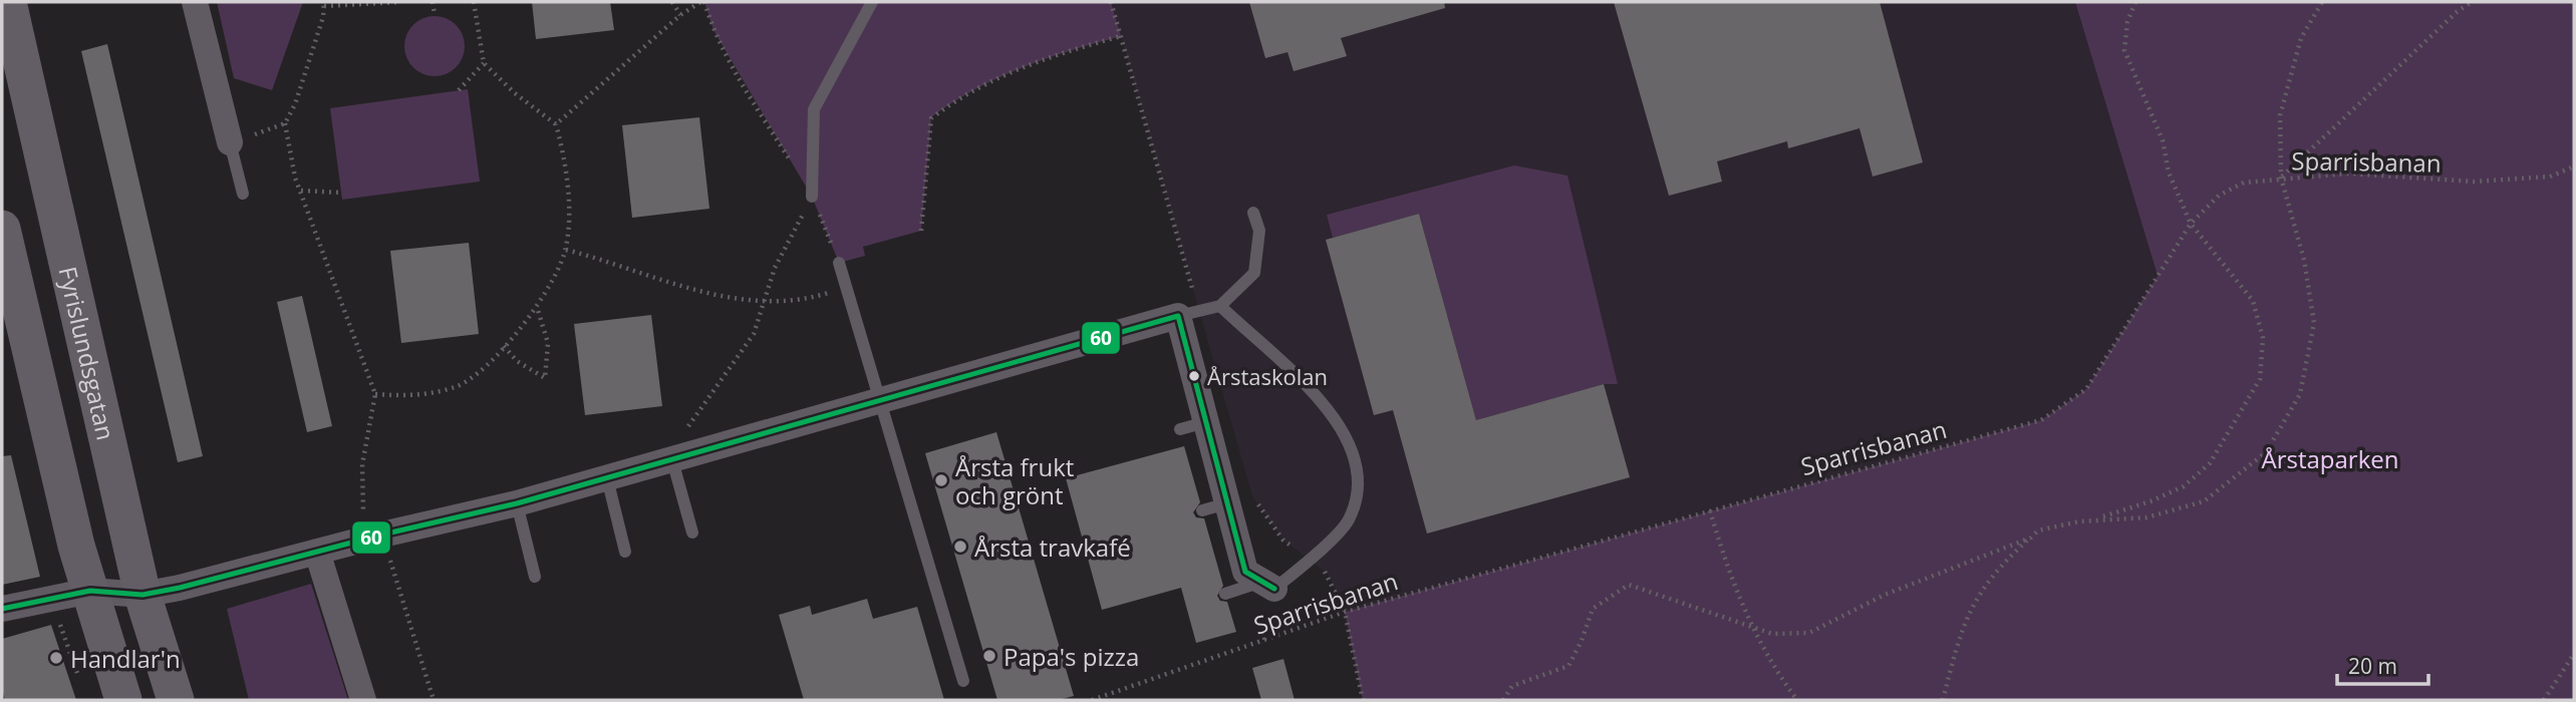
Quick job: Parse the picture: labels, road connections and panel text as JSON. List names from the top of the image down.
{
  "streets": {
    "main road": ["Fyrislundsgatan"],
    "path": ["Sparrisbanan"]
  },
  "parks": ["Årstaparken"],
  "places": [
    "Årstaskolan",
    "Årsta frukt och grönt",
    "Årsta travkafé",
    "Papa's pizza",
    "Handlar'n"
  ],
  "lines": ["transit line 60"],
  "scale_bar": "20 m"
}
